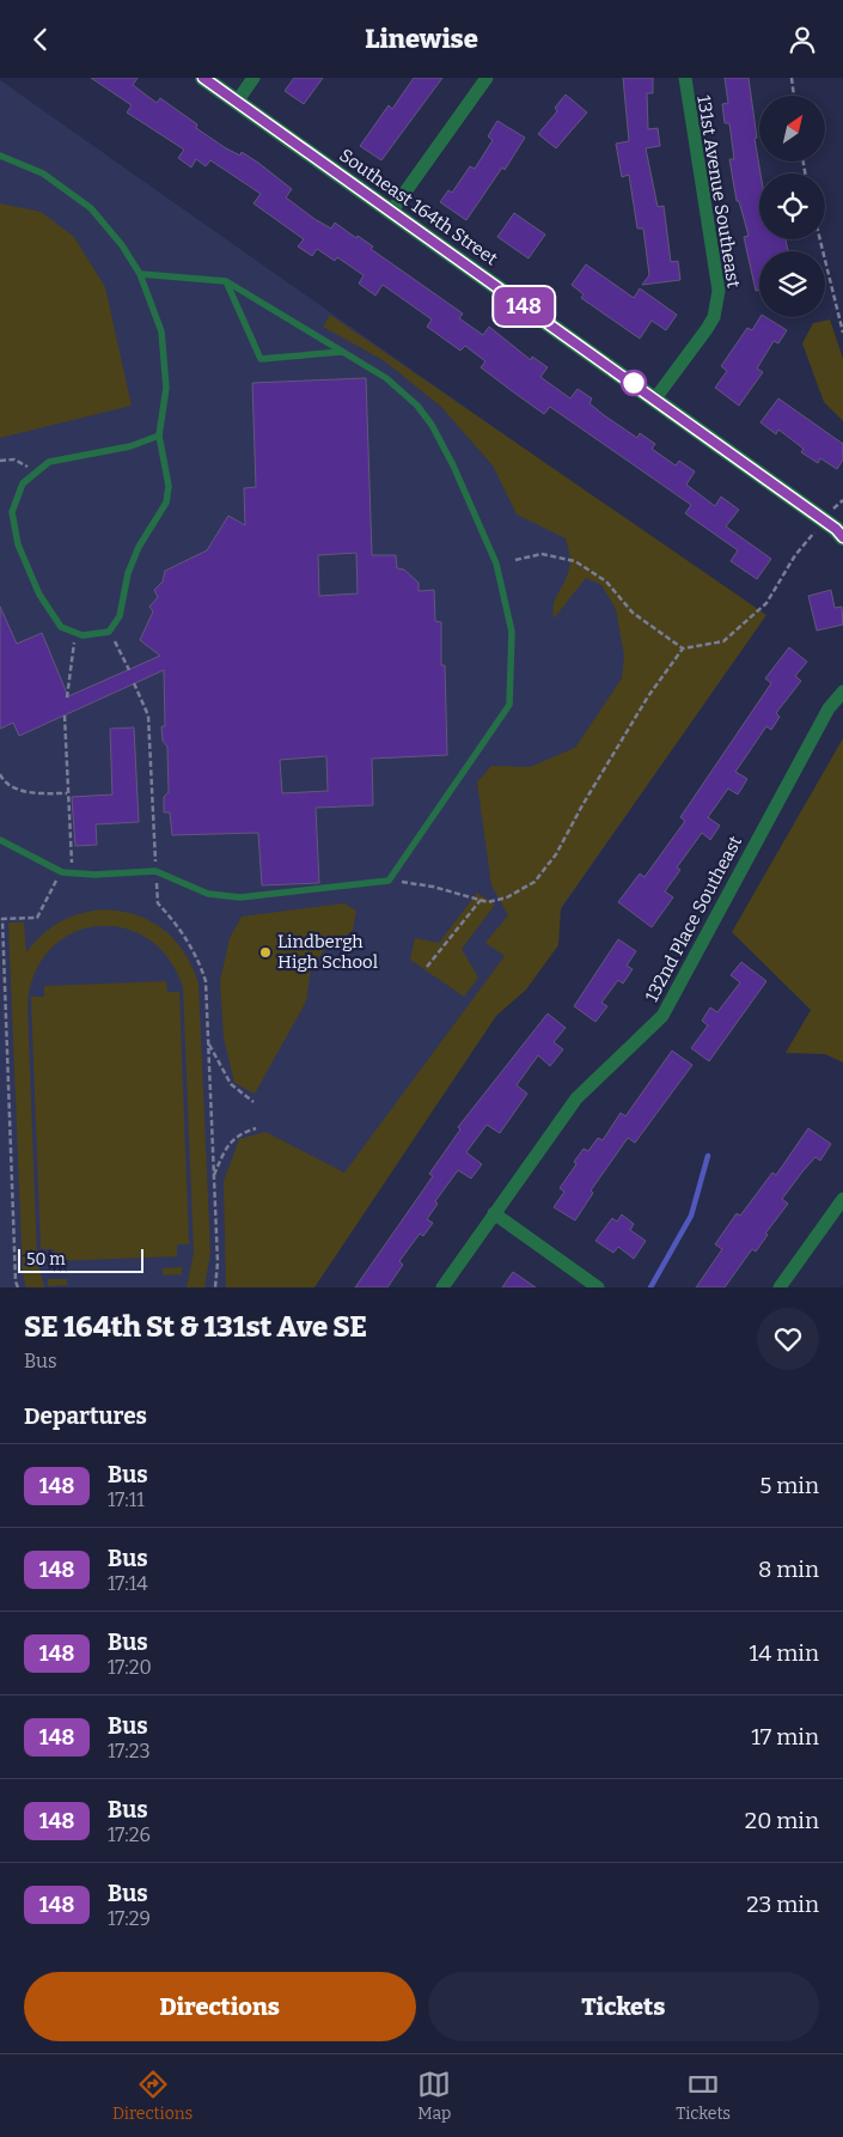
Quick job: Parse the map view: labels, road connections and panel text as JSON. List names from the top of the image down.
{
  "streets": {
    "street": ["131st Avenue Southeast", "Southeast 164th Street", "132nd Place Southeast"]
  },
  "crossings": [
    ["131st Avenue Southeast", "Southeast 164th Street"]
  ],
  "places": ["Lindbergh High School"],
  "lines": ["bus line 148"],
  "scale_bar": "50 m",
  "north": "top right",
  "page": {
    "header": "Linewise",
    "on_map": "148",
    "scale": "50 m",
    "heading": [
      ["SE 164th St & 131st Ave SE", "Bus"],
      "Departures"
    ],
    "list": [
      {
        "mark": "148",
        "name": "Bus",
        "note": "17:11",
        "value": "5 min"
      },
      {
        "mark": "148",
        "name": "Bus",
        "note": "17:14",
        "value": "8 min"
      },
      {
        "mark": "148",
        "name": "Bus",
        "note": "17:20",
        "value": "14 min"
      },
      {
        "mark": "148",
        "name": "Bus",
        "note": "17:23",
        "value": "17 min"
      },
      {
        "mark": "148",
        "name": "Bus",
        "note": "17:26",
        "value": "20 min"
      },
      {
        "mark": "148",
        "name": "Bus",
        "note": "17:29",
        "value": "23 min"
      }
    ],
    "buttons": ["Directions", "Tickets"],
    "tabs": ["Directions", "Map", "Tickets"]
  }
}
